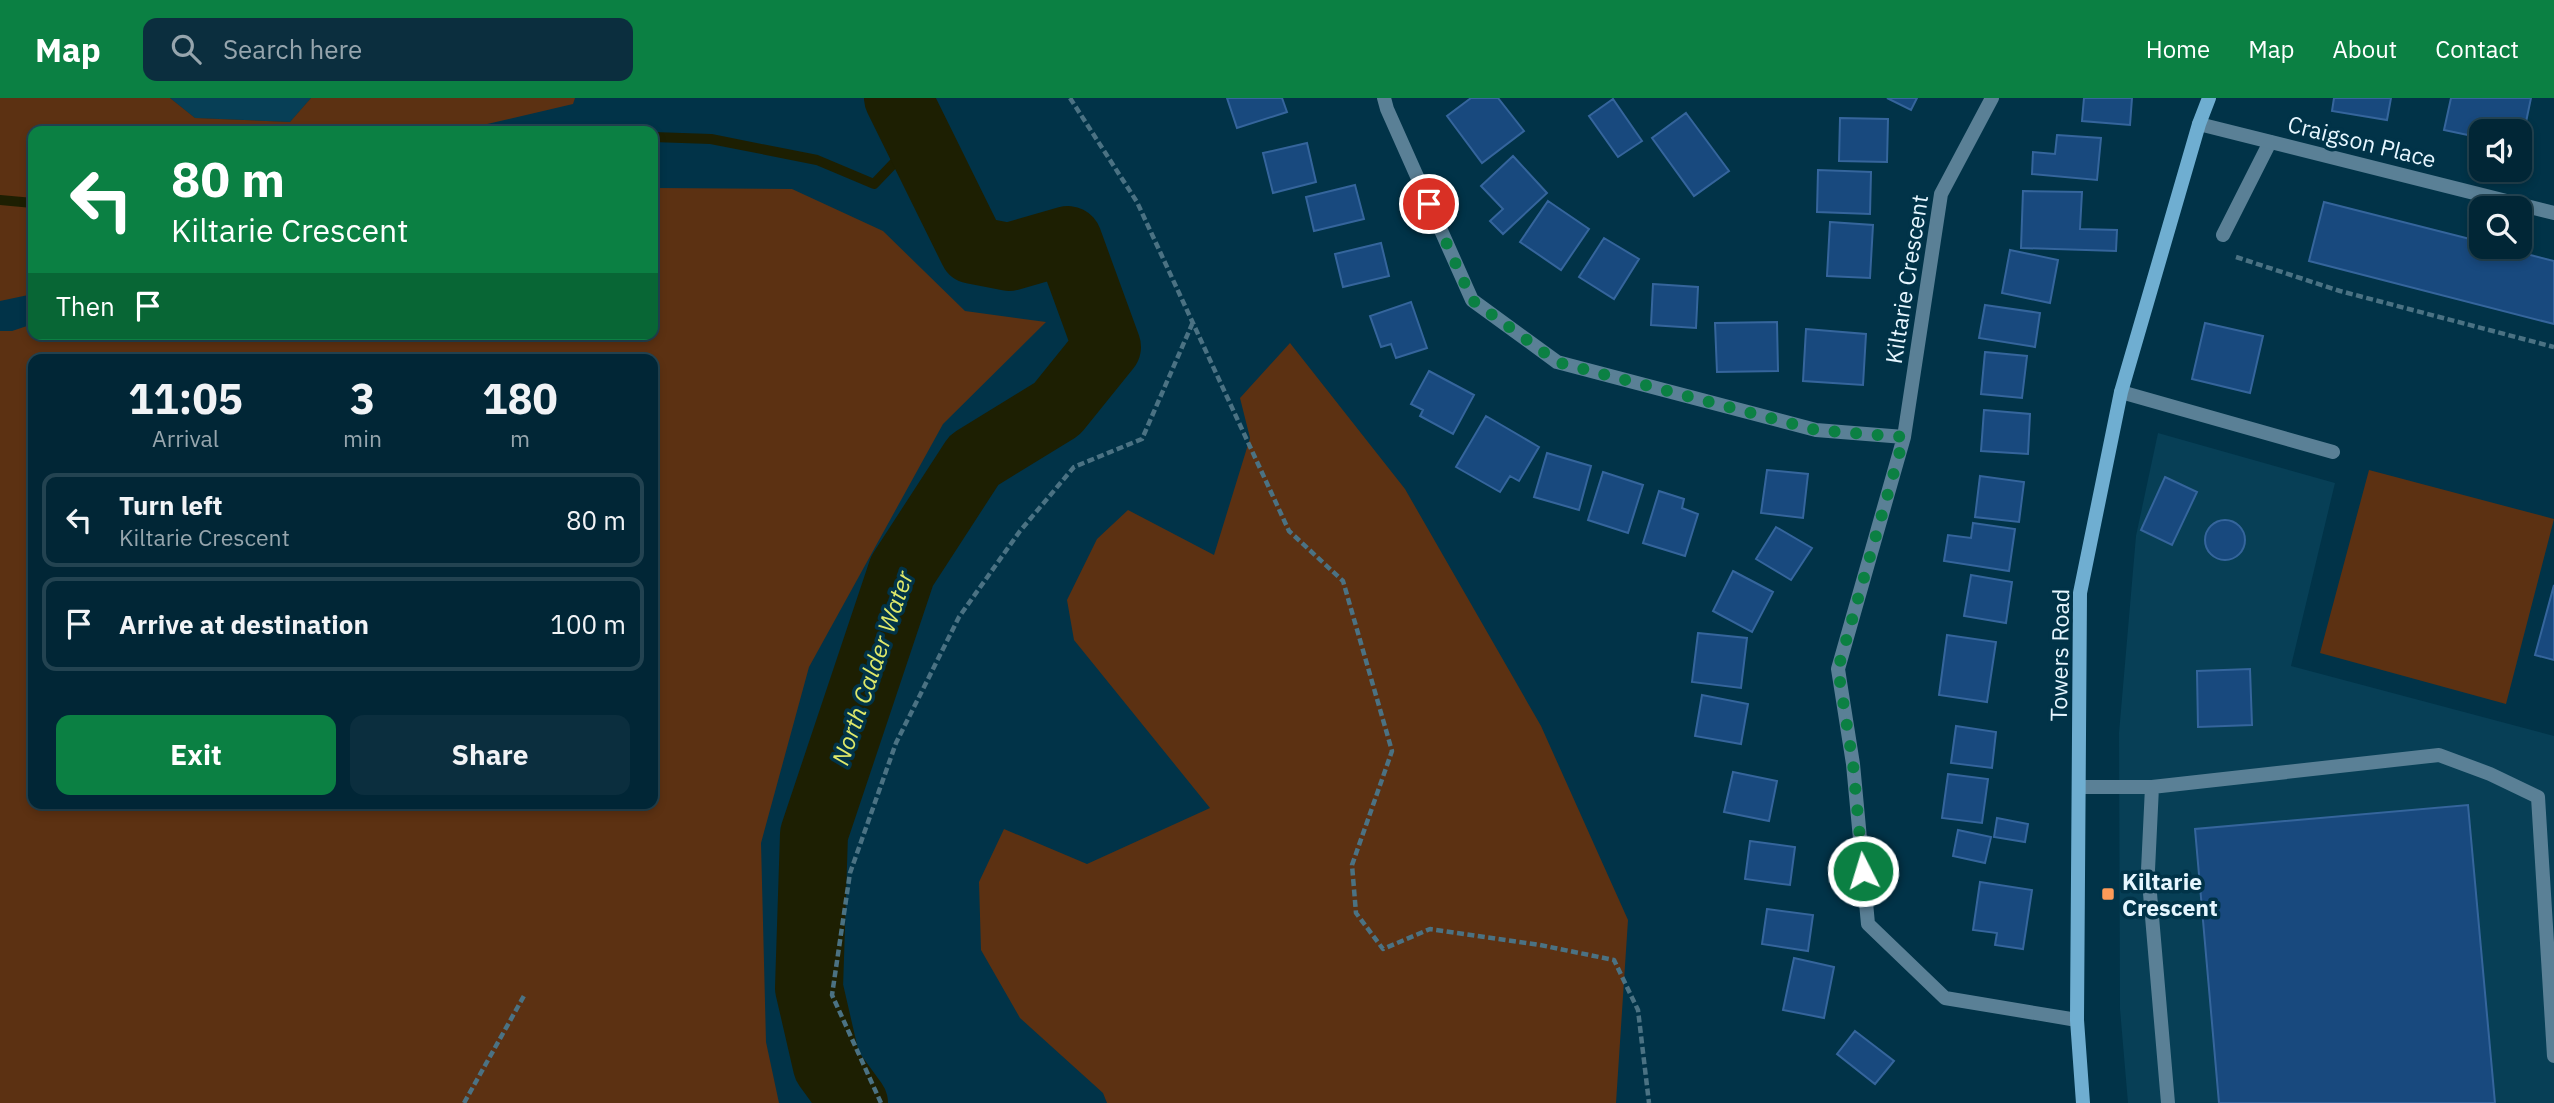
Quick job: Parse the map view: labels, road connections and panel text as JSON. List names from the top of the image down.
{
  "streets": {
    "street": ["Craigson Place", "Kiltarie Crescent", "Towers Road"]
  },
  "crossings": [
    ["Craigson Place", "Towers Road"],
    ["Kiltarie Crescent", "Towers Road"]
  ],
  "water": ["North Calder Water"],
  "places": {
    "transit": ["Kiltarie Crescent"]
  },
  "page": {
    "header": "Map",
    "search": "Search here",
    "nav": [
      "Home",
      "Map",
      "About",
      "Contact"
    ],
    "turn": ["80 m", "Kiltarie Crescent"],
    "then": "Then",
    "eta": [
      "11:05",
      "Arrival",
      "3",
      "min",
      "180",
      "m"
    ],
    "list": [
      {
        "name": "Turn left",
        "note": "Kiltarie Crescent",
        "value": "80 m"
      },
      {
        "name": "Arrive at destination",
        "value": "100 m"
      }
    ],
    "buttons": ["Exit", "Share"]
  }
}
